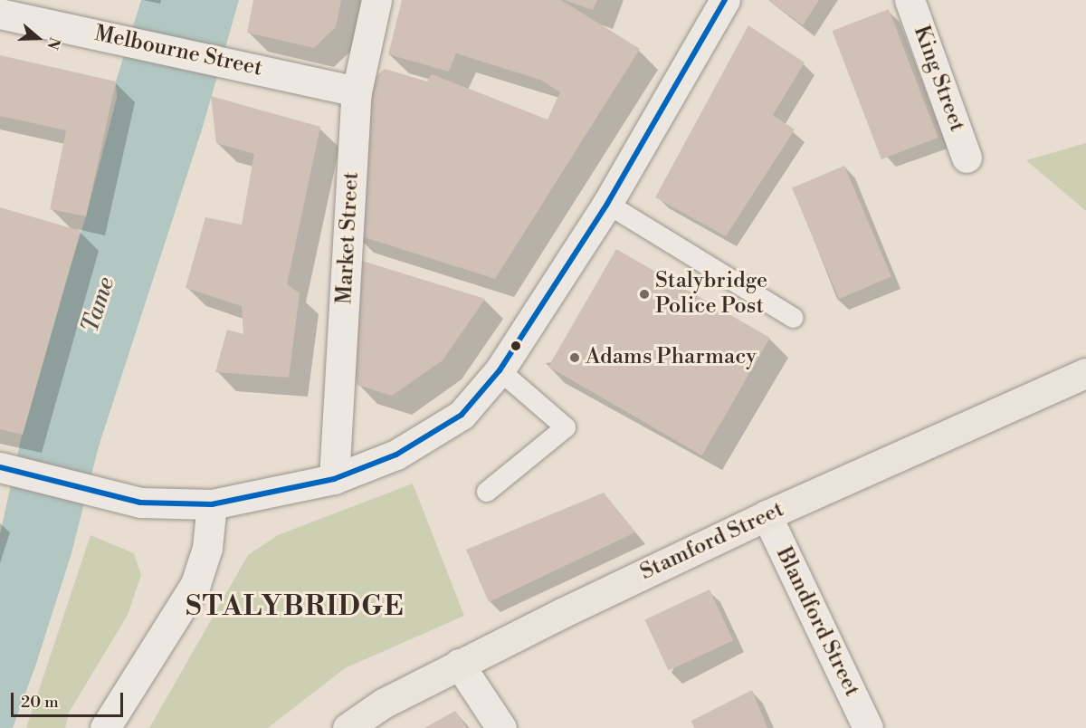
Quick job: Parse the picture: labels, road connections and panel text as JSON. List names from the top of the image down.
{
  "streets": {
    "highway": ["Stamford Street"],
    "street": [
      "Melbourne Street",
      "King Street",
      "Market Street",
      "Blandford Street"
    ]
  },
  "crossings": [
    ["Melbourne Street", "Market Street"],
    ["Stamford Street", "Blandford Street"]
  ],
  "districts": ["STALYBRIDGE"],
  "water": ["Tame"],
  "places": ["Stalybridge Police Post", "Adams Pharmacy"],
  "scale_bar": "20 m",
  "north": "right"
}
